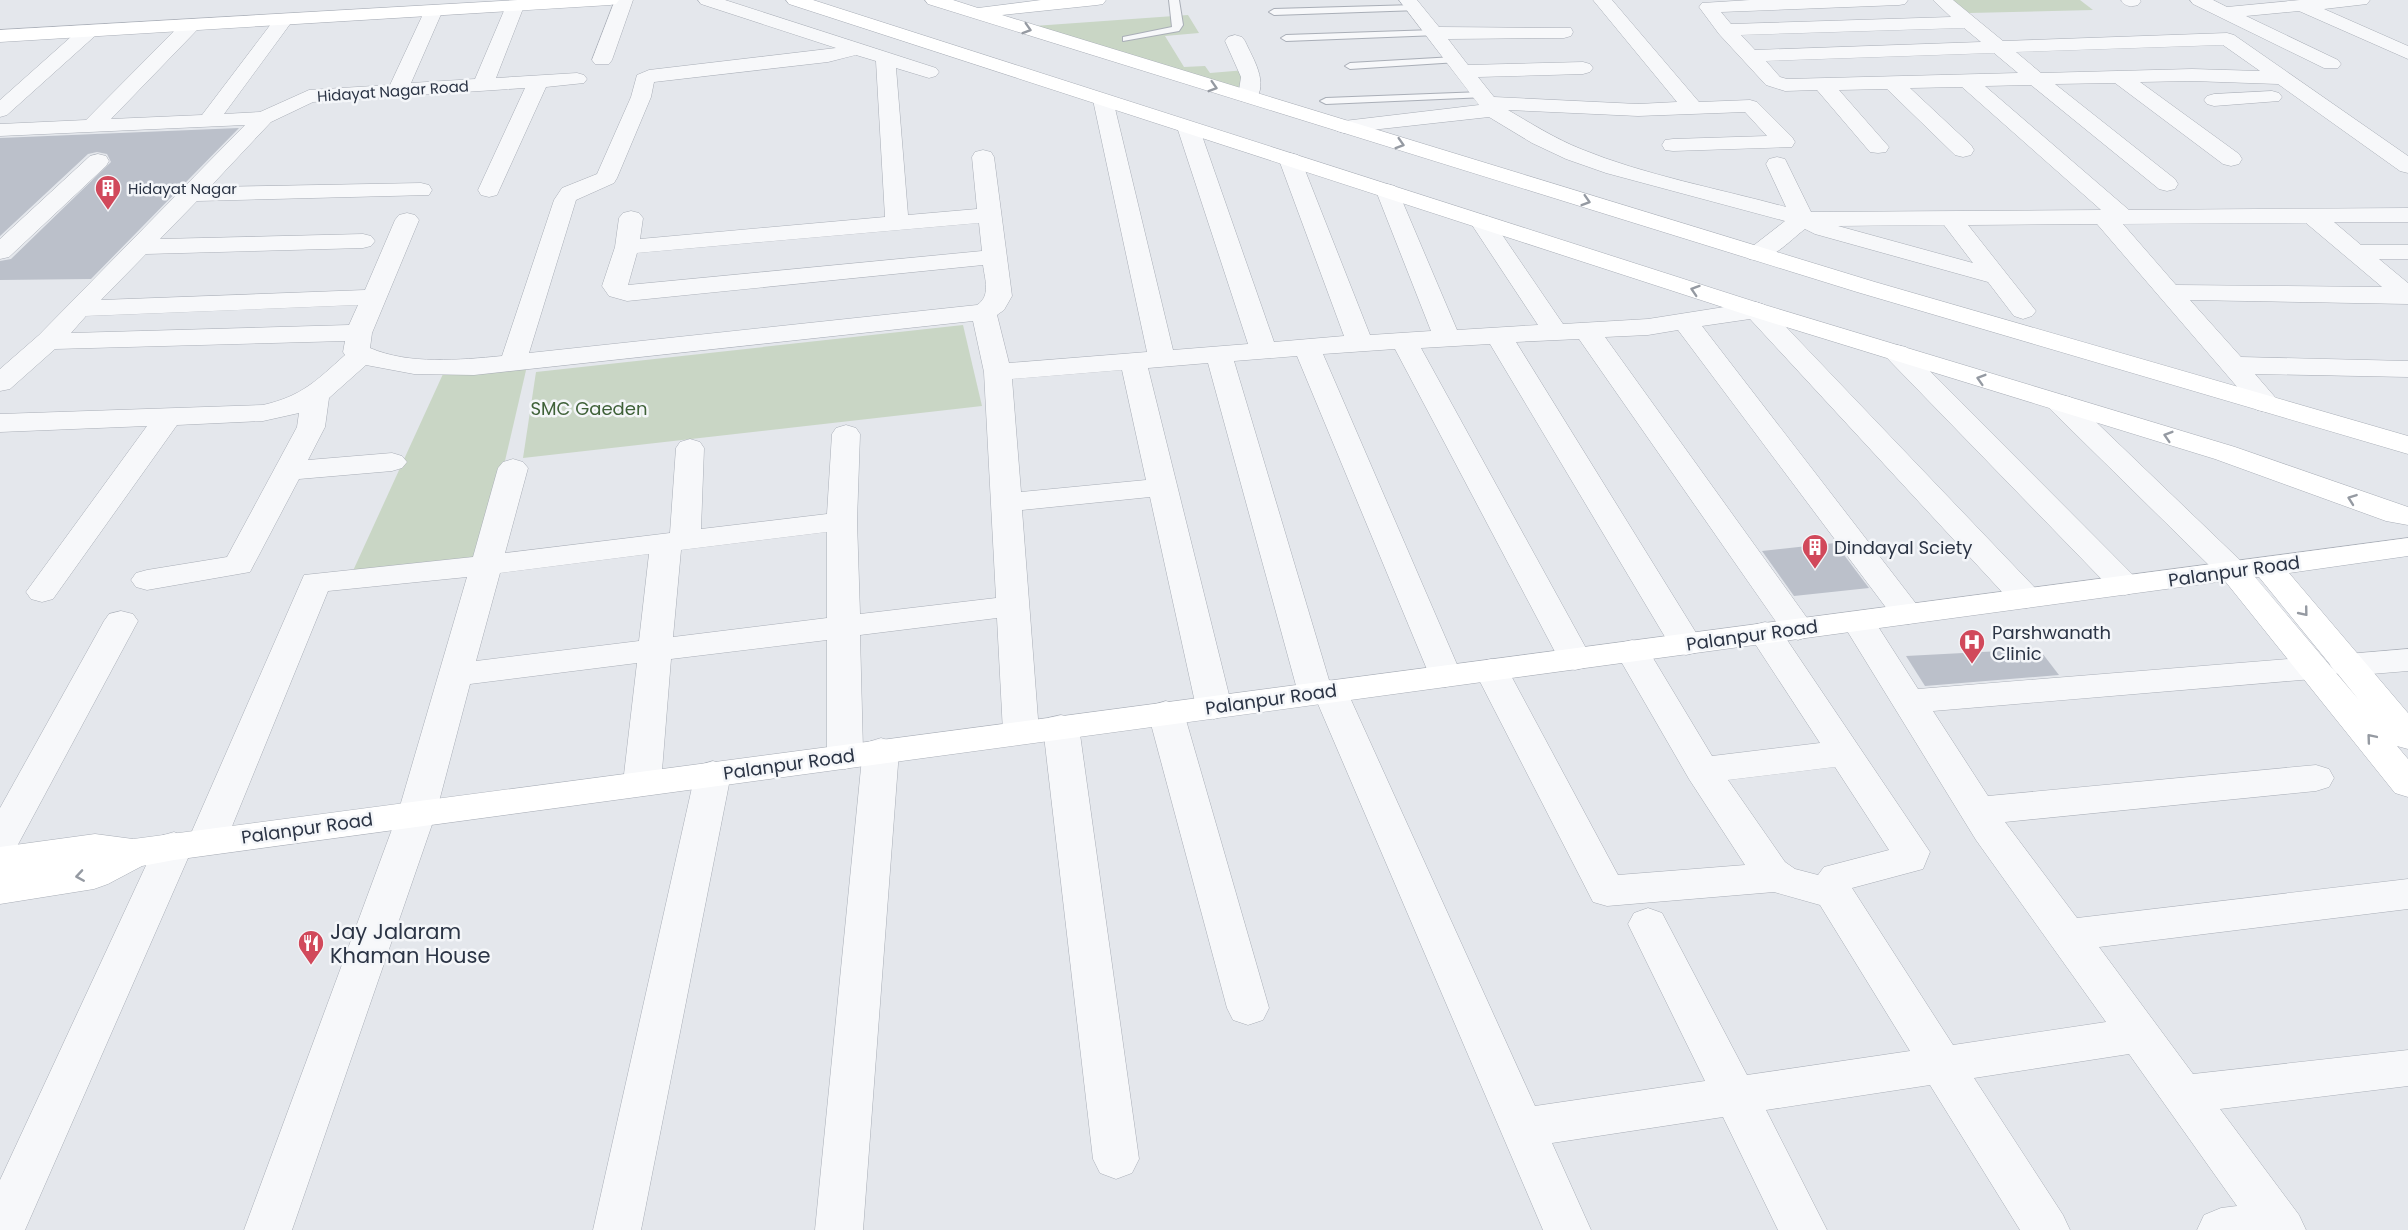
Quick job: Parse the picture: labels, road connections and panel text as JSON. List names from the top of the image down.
{
  "streets": {
    "street": ["Hidayat Nagar Road", "Palanpur Road"]
  },
  "parks": ["SMC Gaeden"],
  "places": {
    "building": ["Hidayat Nagar", "Dindayal Sciety"],
    "hospital": ["Parshwanath Clinic"],
    "restaurant": ["Jay Jalaram Khaman House"]
  }
}
